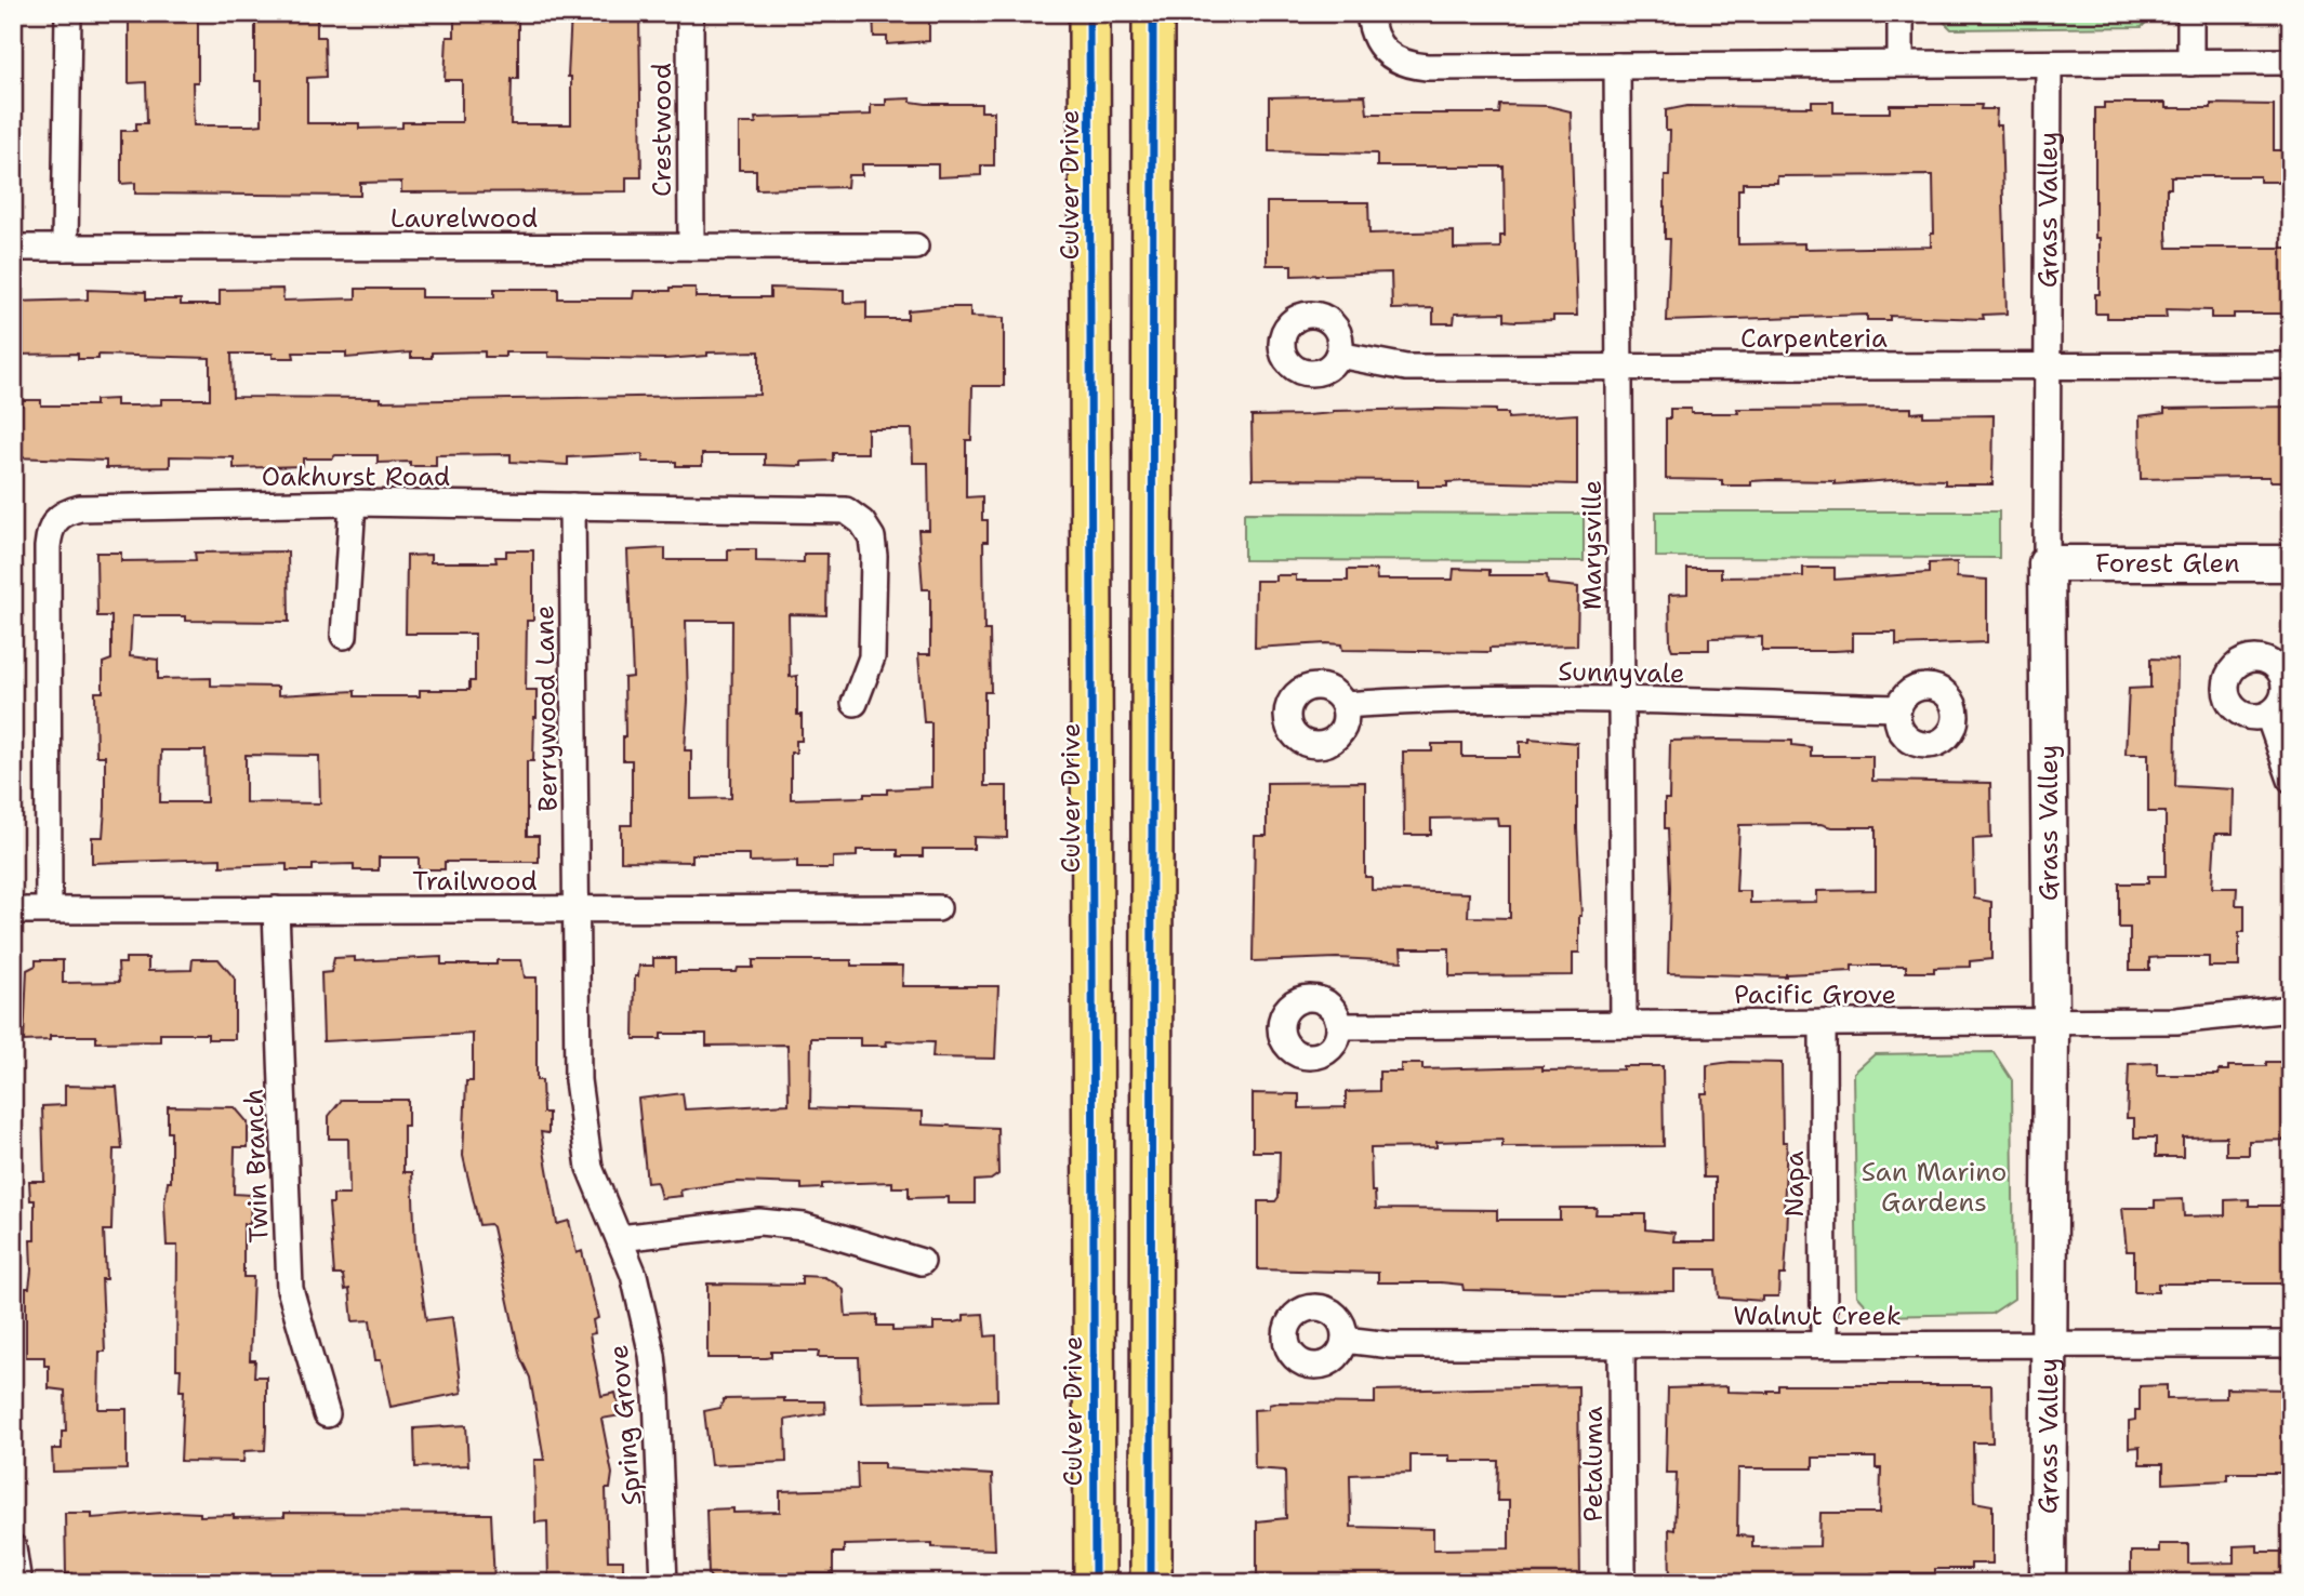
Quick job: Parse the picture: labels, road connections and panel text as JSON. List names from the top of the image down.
{
  "streets": {
    "main road": ["Culver Drive"],
    "street": [
      "Crestwood",
      "Grass Valley",
      "Laurelwood",
      "Carpenteria",
      "Oakhurst Road",
      "Marysville",
      "Forest Glen",
      "Sunnyvale",
      "Berrywood Lane",
      "Trailwood",
      "Pacific Grove",
      "Twin Branch",
      "Napa",
      "Walnut Creek",
      "Spring Grove",
      "Petaluma"
    ]
  },
  "crossings": [
    ["Crestwood", "Laurelwood"],
    ["Grass Valley", "Carpenteria"],
    ["Grass Valley", "Forest Glen"],
    ["Grass Valley", "Pacific Grove"],
    ["Grass Valley", "Walnut Creek"],
    ["Carpenteria", "Marysville"],
    ["Oakhurst Road", "Berrywood Lane"],
    ["Oakhurst Road", "Trailwood"],
    ["Marysville", "Sunnyvale"],
    ["Marysville", "Pacific Grove"],
    ["Berrywood Lane", "Trailwood"],
    ["Berrywood Lane", "Spring Grove"],
    ["Trailwood", "Twin Branch"],
    ["Trailwood", "Spring Grove"],
    ["Pacific Grove", "Napa"],
    ["Napa", "Walnut Creek"],
    ["Walnut Creek", "Petaluma"]
  ],
  "parks": ["San Marino Gardens"]
}
